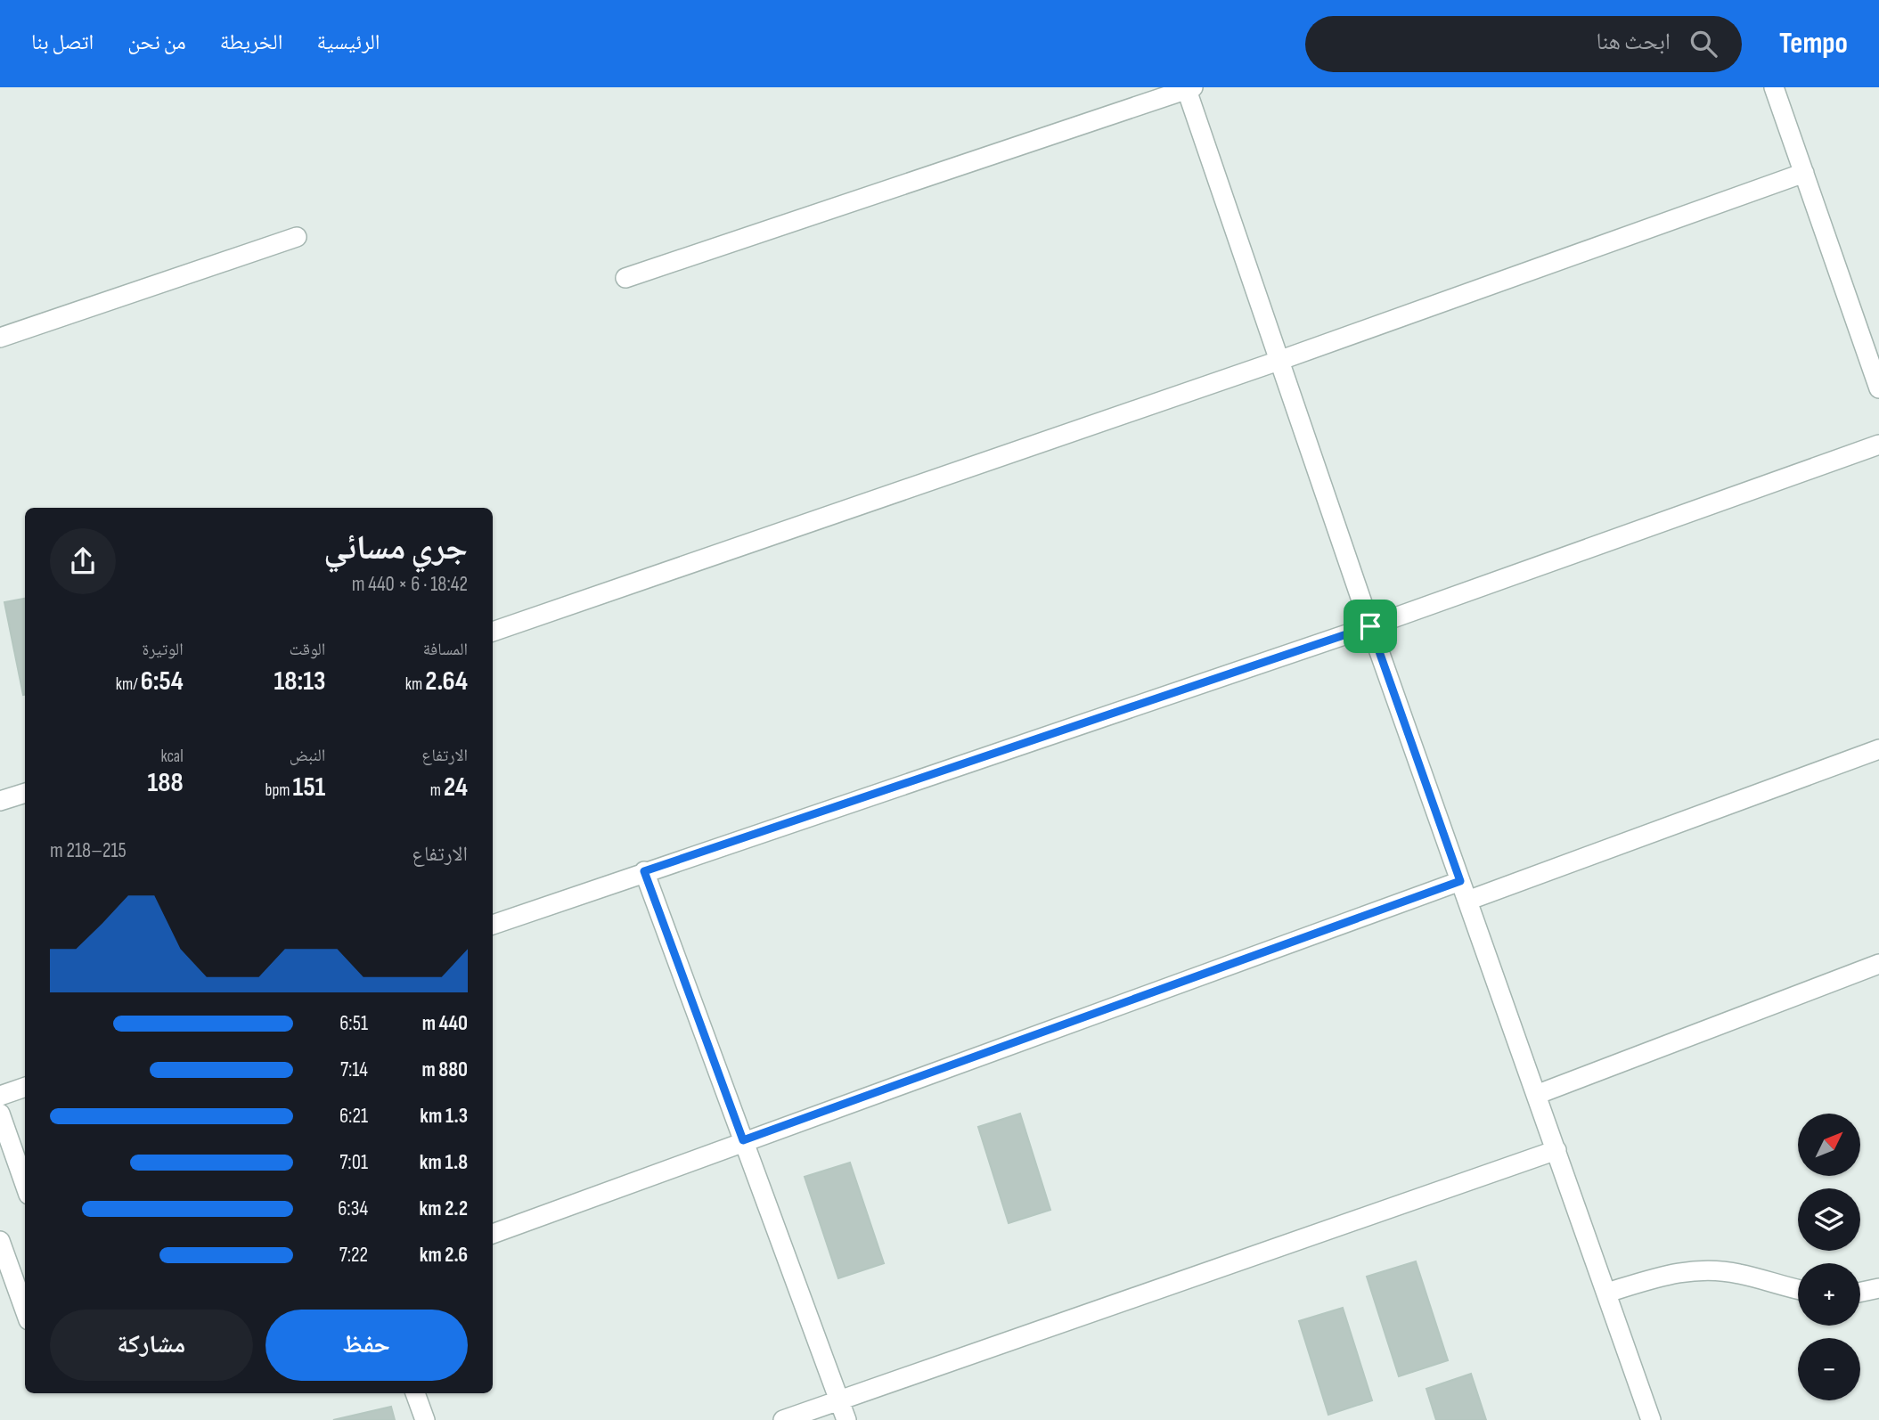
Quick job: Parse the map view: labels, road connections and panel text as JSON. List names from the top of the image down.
{
  "north": "top right",
  "page": {
    "header": "Tempo",
    "search": "ابحث هنا",
    "nav": [
      "الرئيسية",
      "الخريطة",
      "من نحن",
      "اتصل بنا"
    ],
    "heading": ["جري مسائي", "18:42 · 6 × 440 m"],
    "stats": [
      ["المسافة", "2.64 km"],
      ["الوقت", "18:13"],
      ["الوتيرة", "6:54 /km"],
      ["الارتفاع", "24 m"],
      ["النبض", "151 bpm"],
      ["kcal", "188"]
    ],
    "chart": ["الارتفاع", "215–218 m"],
    "list": [
      {
        "name": "440 m",
        "note": "6:51"
      },
      {
        "name": "880 m",
        "note": "7:14"
      },
      {
        "name": "1.3 km",
        "note": "6:21"
      },
      {
        "name": "1.8 km",
        "note": "7:01"
      },
      {
        "name": "2.2 km",
        "note": "6:34"
      },
      {
        "name": "2.6 km",
        "note": "7:22"
      }
    ],
    "map_buttons": ["+", "−"],
    "buttons": ["حفظ", "مشاركة"]
  }
}
